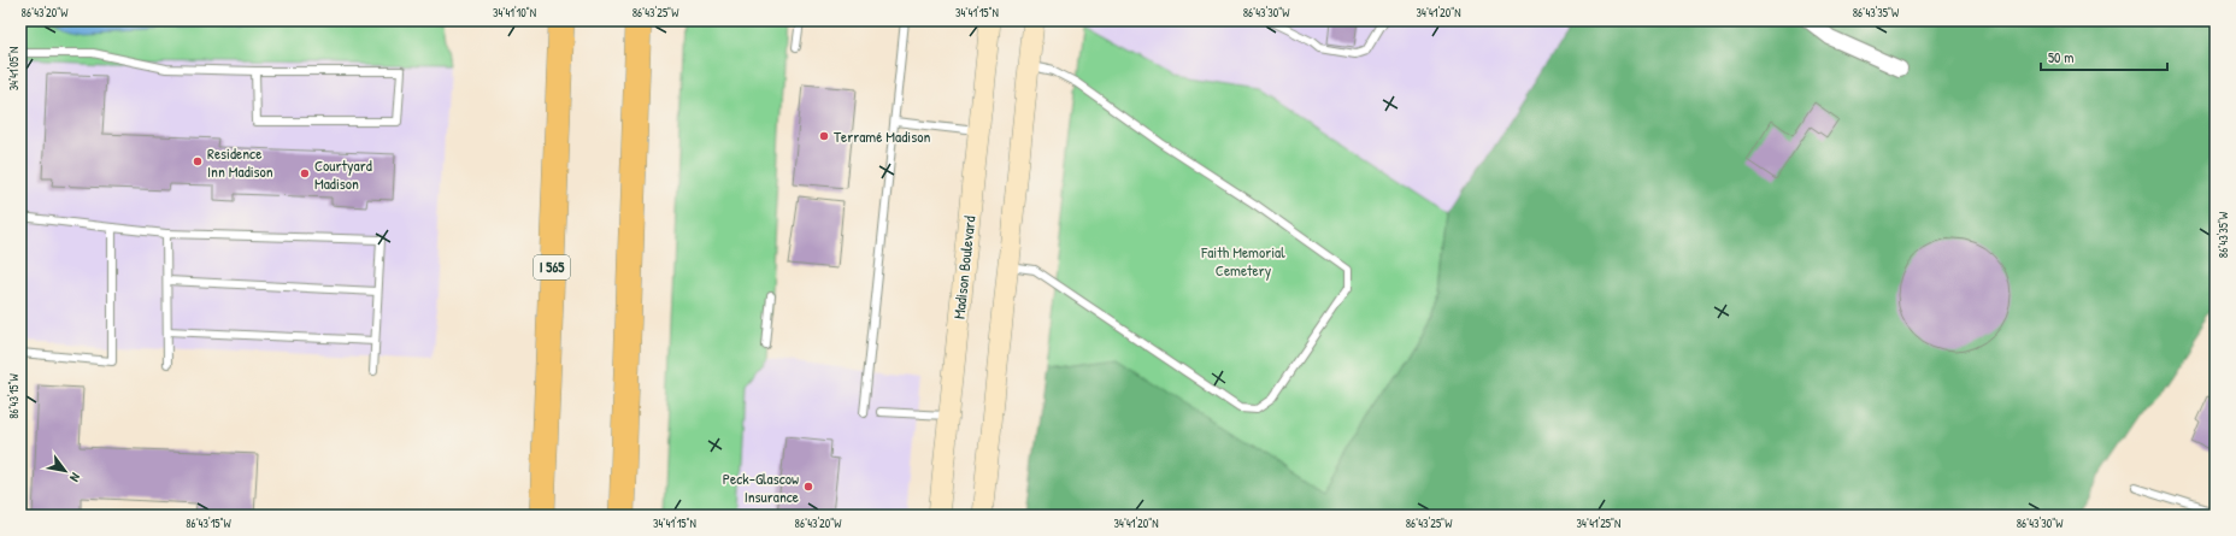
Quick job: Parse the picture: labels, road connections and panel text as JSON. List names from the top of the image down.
{
  "streets": {
    "highway": ["I 565"],
    "main road": ["Madison Boulevard"]
  },
  "parks": ["Faith Memorial Cemetery"],
  "places": [
    "Terramé Madison",
    "Residence Inn Madison",
    "Courtyard Madison",
    "Peck-Glascow Insurance"
  ],
  "scale_bar": "50 m",
  "north": "bottom right",
  "coordinates": [
    "86°43'20\"W",
    "34°41'10\"N",
    "86°43'25\"W",
    "34°41'15\"N",
    "86°43'30\"W",
    "34°41'20\"N",
    "86°43'35\"W",
    "34°41'05\"N",
    "86°43'15\"W",
    "34°41'25\"N"
  ]
}
